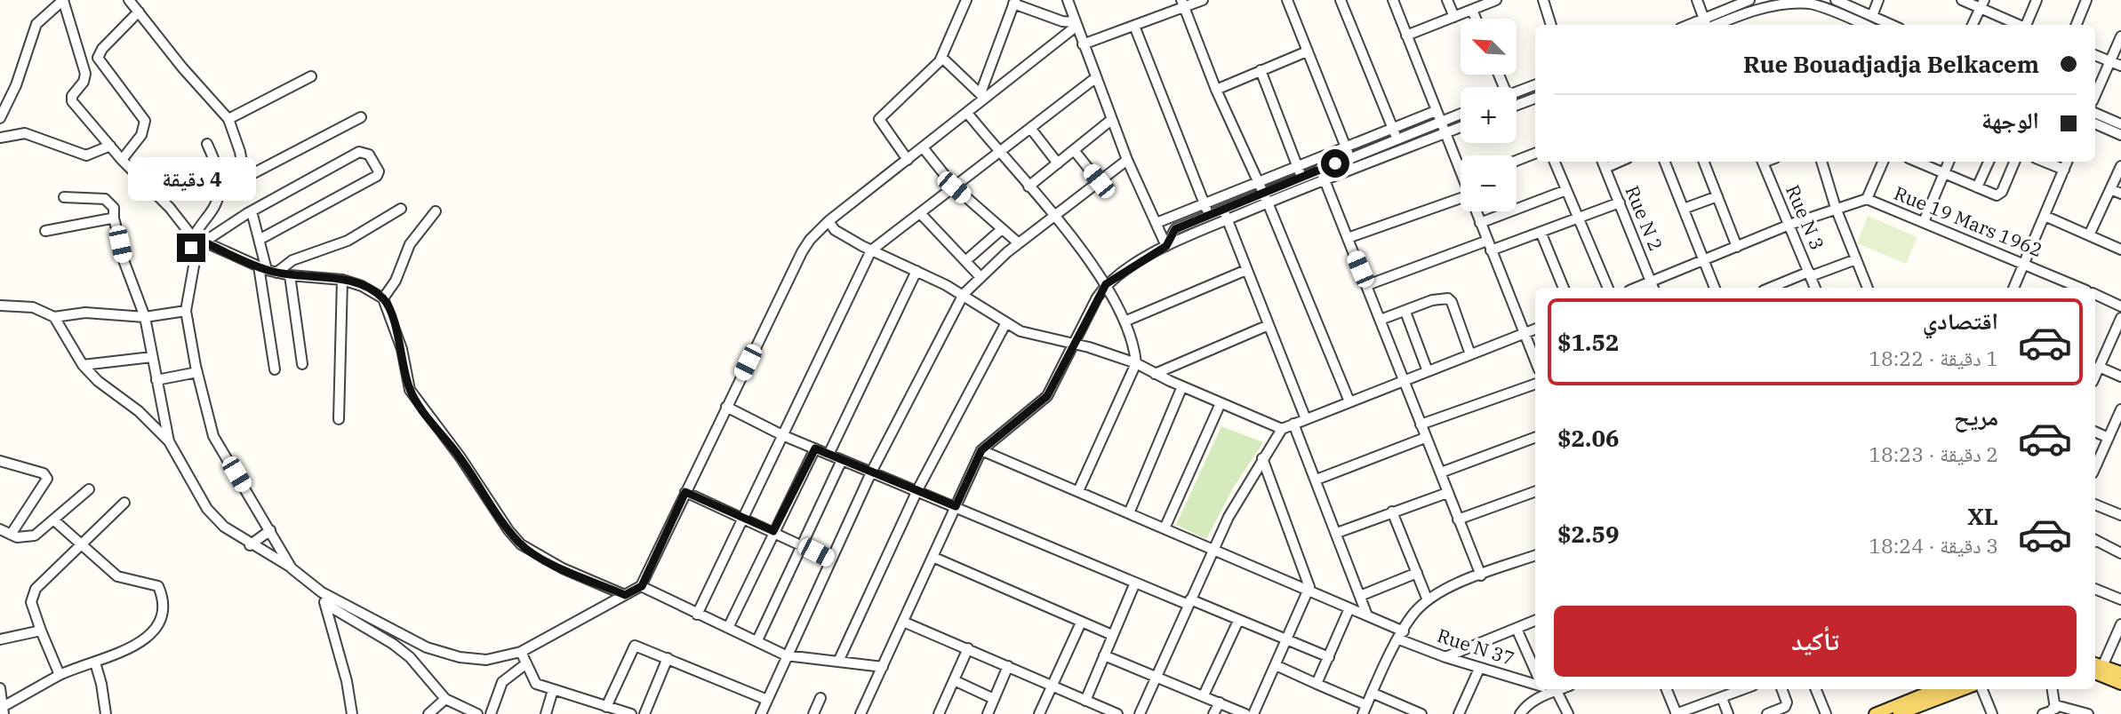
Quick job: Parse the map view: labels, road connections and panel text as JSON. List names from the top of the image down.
{
  "streets": {
    "street": [
      "Rue N 3",
      "Rue N 2",
      "Rue 19 Mars 1962",
      "Rue N 37"
    ]
  },
  "crossings": [
    ["Rue N 3", "Rue 19 Mars 1962"],
    ["Rue N 2", "Rue 19 Mars 1962"]
  ],
  "north": "top left",
  "page": {
    "map_buttons": ["+", "−"],
    "banner": ["Rue Bouadjadja Belkacem", "الوجهة"],
    "bubble": "4 دقيقة",
    "list": [
      {
        "name": "اقتصادي",
        "note": "1 دقيقة · 18:22",
        "value": "$1.52"
      },
      {
        "name": "مريح",
        "note": "2 دقيقة · 18:23",
        "value": "$2.06"
      },
      {
        "name": "XL",
        "note": "3 دقيقة · 18:24",
        "value": "$2.59"
      }
    ],
    "buttons": "تأكيد"
  }
}
